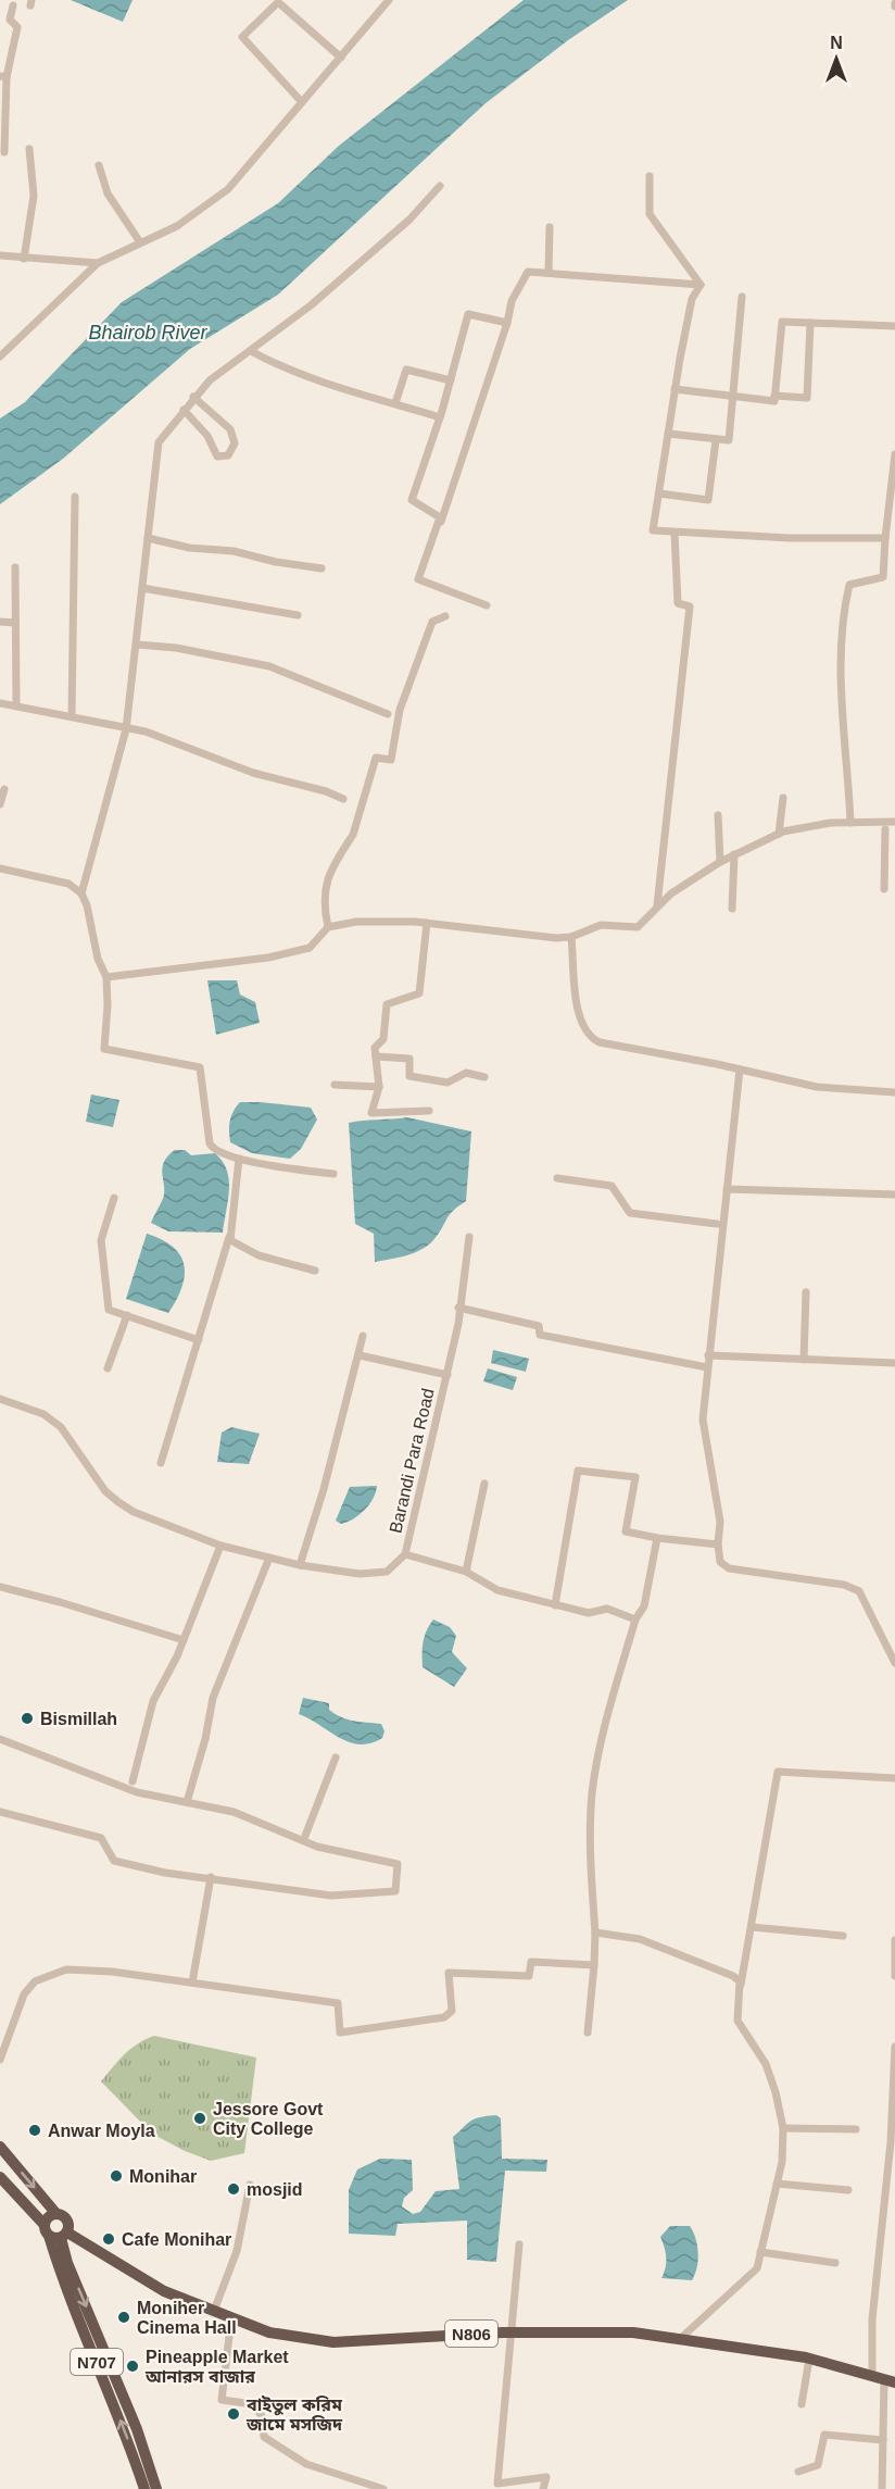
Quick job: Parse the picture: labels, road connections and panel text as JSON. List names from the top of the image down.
{
  "streets": {
    "highway": ["N806", "N707"],
    "street": ["Barandi Para Road"]
  },
  "crossings": [
    ["N806", "N707"]
  ],
  "water": ["Bhairob River"],
  "places": [
    "Bismillah",
    "Jessore Govt City College",
    "Anwar Moyla",
    "Monihar",
    "mosjid",
    "Cafe Monihar",
    "Moniher Cinema Hall",
    "Pineapple Market আনারস বাজার",
    "বাইতুল করিম জামে মসজিদ"
  ],
  "north": "top"
}
